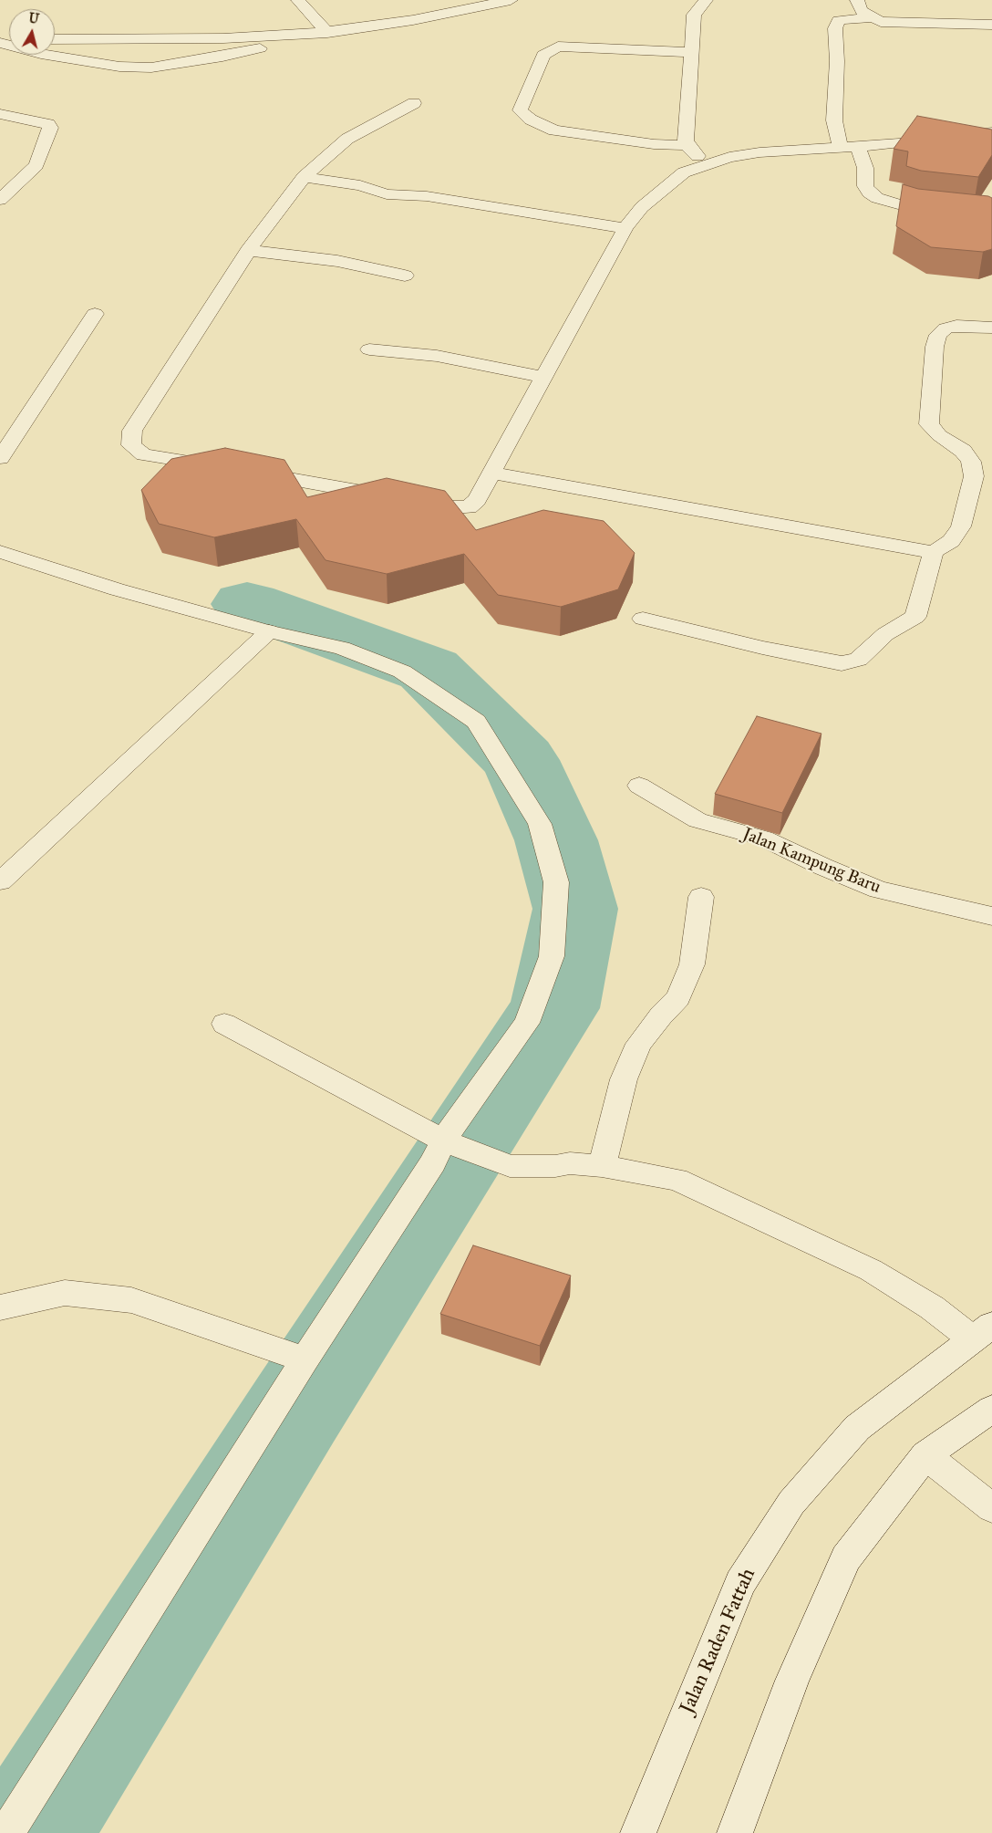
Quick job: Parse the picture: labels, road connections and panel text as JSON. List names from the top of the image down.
{
  "streets": {
    "street": ["Jalan Kampung Baru", "Jalan Raden Fattah"]
  },
  "north": "top"
}
